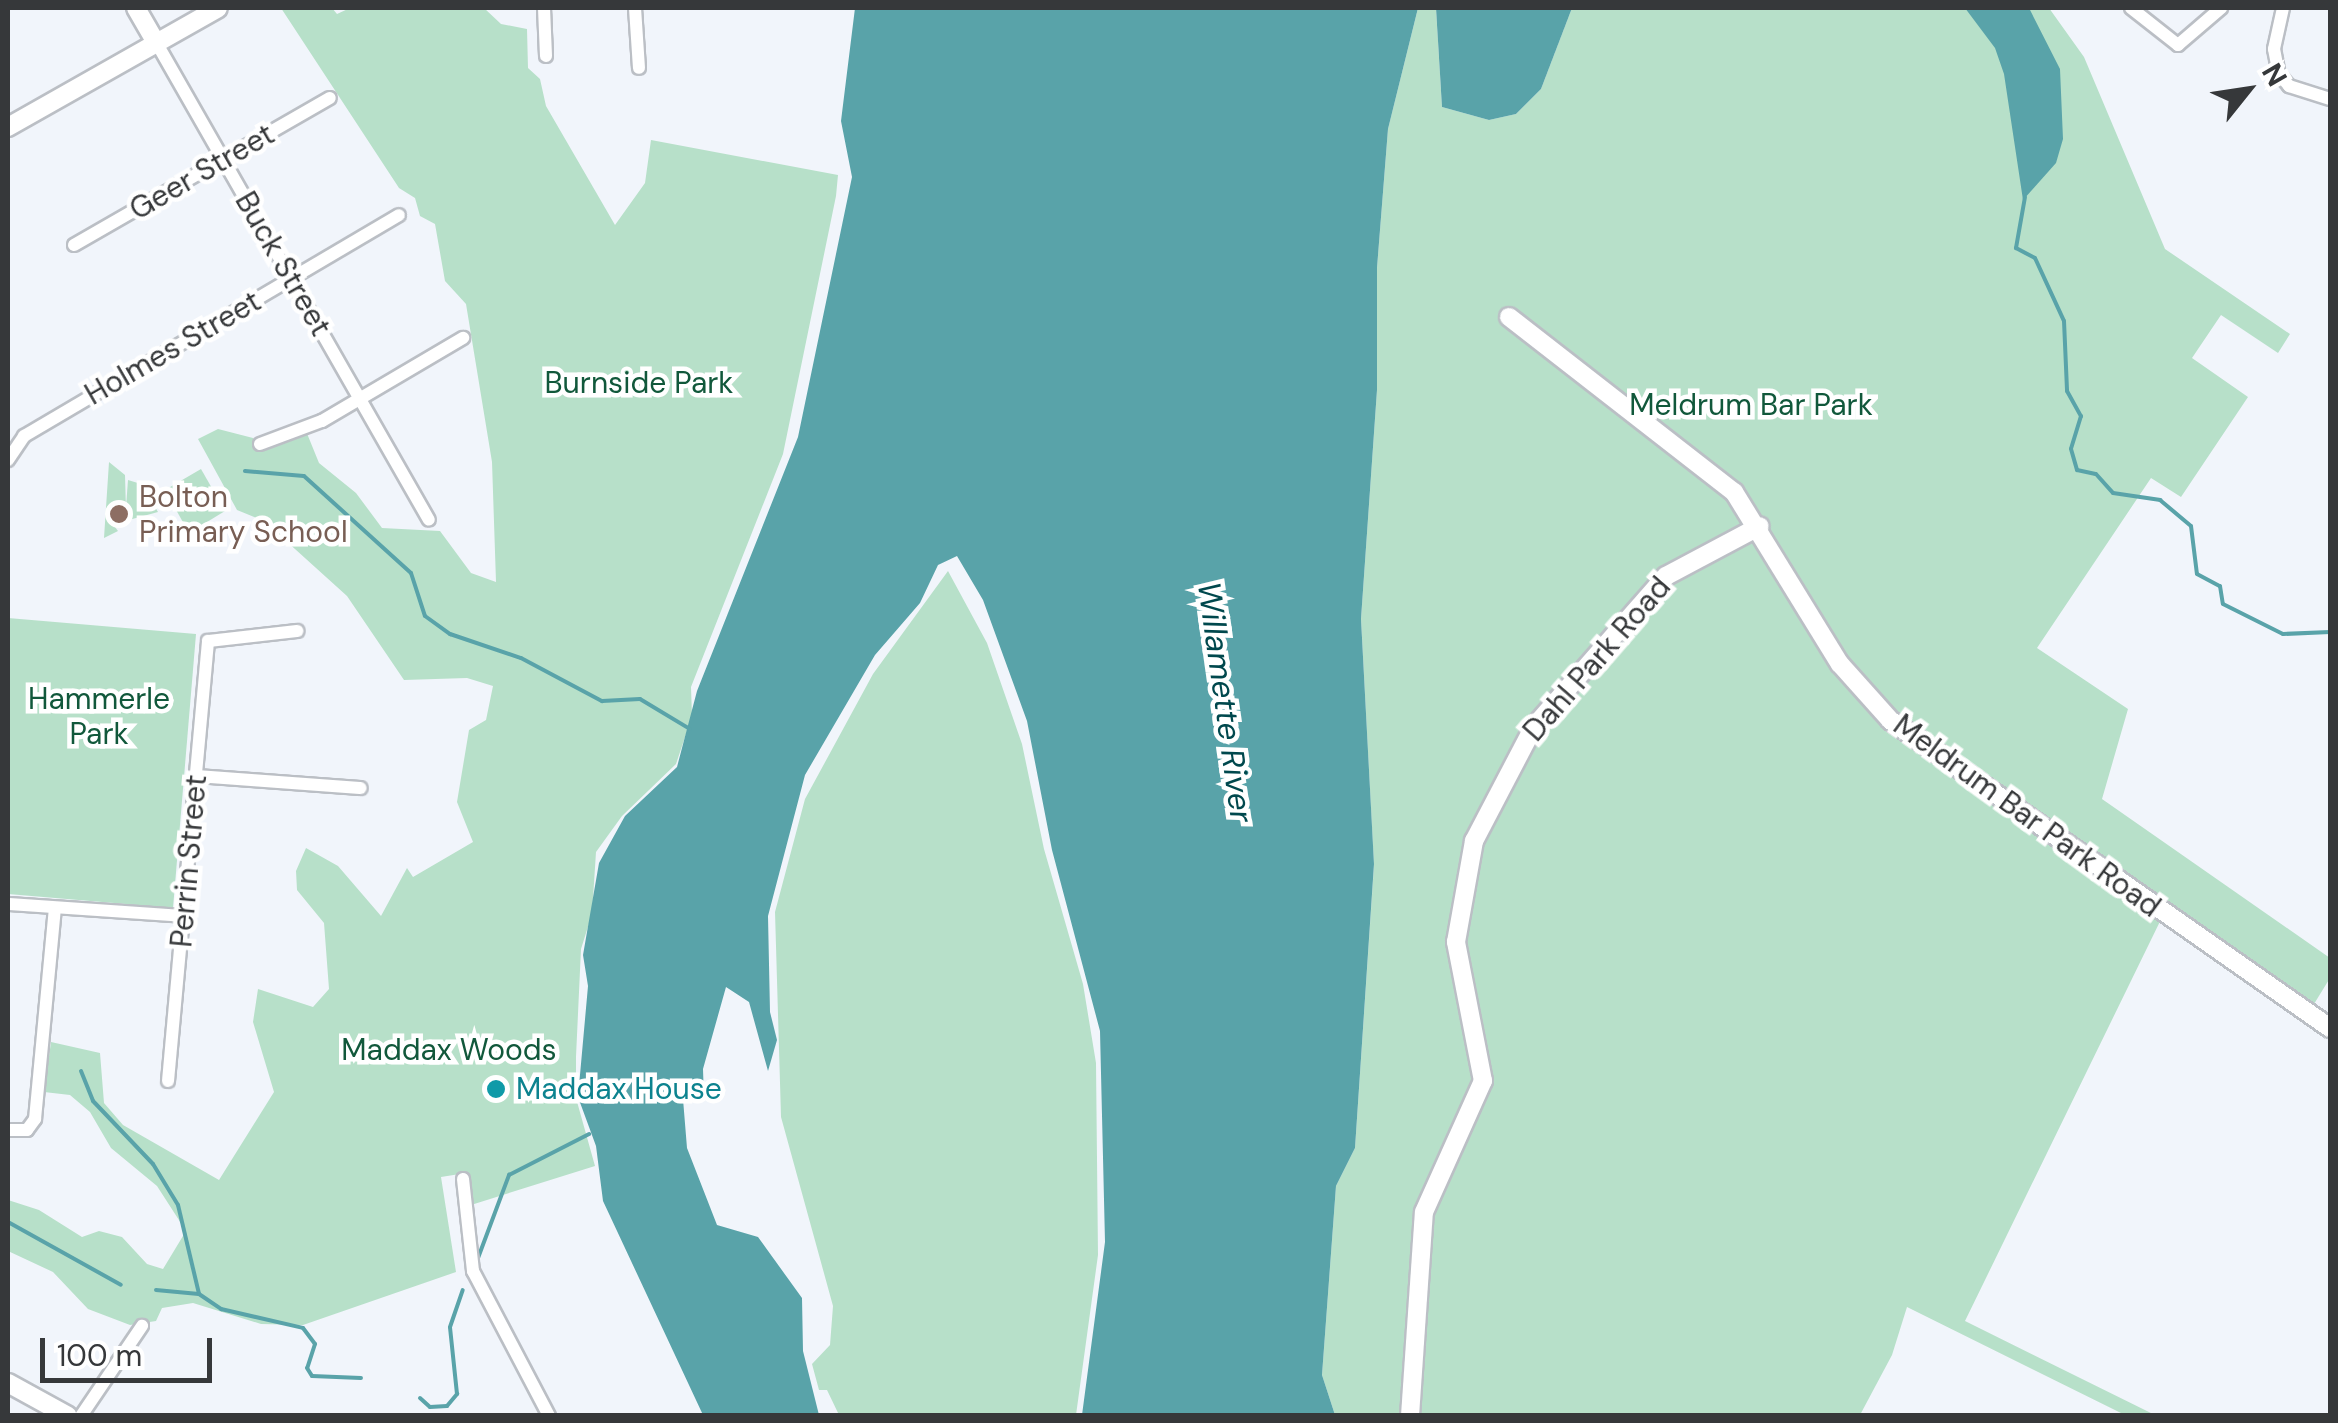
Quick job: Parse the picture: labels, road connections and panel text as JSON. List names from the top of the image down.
{
  "streets": {
    "street": [
      "Geer Street",
      "Buck Street",
      "Holmes Street",
      "Dahl Park Road",
      "Meldrum Bar Park Road",
      "Perrin Street"
    ]
  },
  "crossings": [
    ["Geer Street", "Buck Street"],
    ["Buck Street", "Holmes Street"],
    ["Dahl Park Road", "Meldrum Bar Park Road"]
  ],
  "water": ["Willamette River"],
  "parks": [
    "Burnside Park",
    "Meldrum Bar Park",
    "Hammerle Park",
    "Maddax Woods"
  ],
  "places": ["Bolton Primary School", "Maddax House"],
  "scale_bar": "100 m",
  "north": "top right"
}
